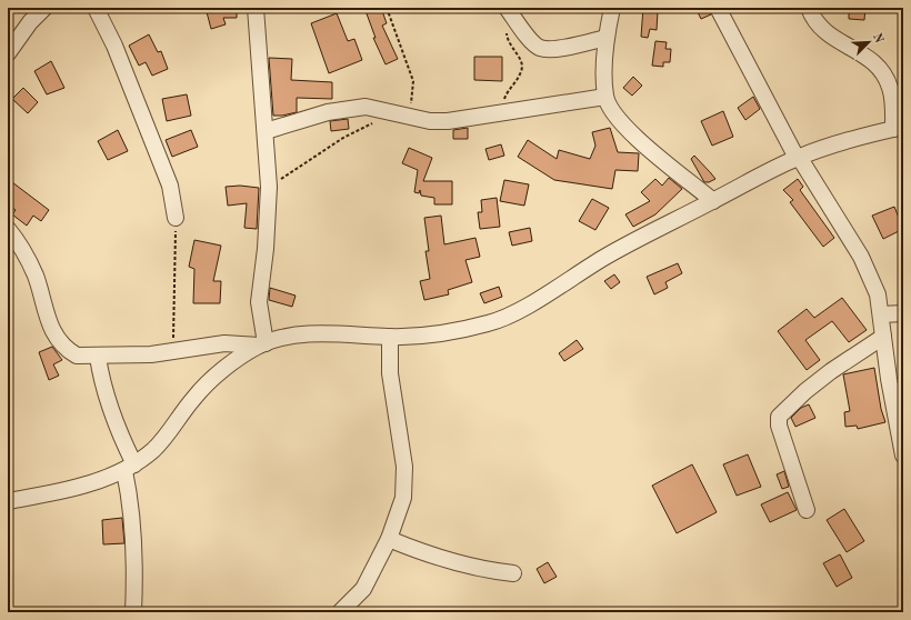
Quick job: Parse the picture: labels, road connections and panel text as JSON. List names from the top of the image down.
{
  "north": "top right"
}
